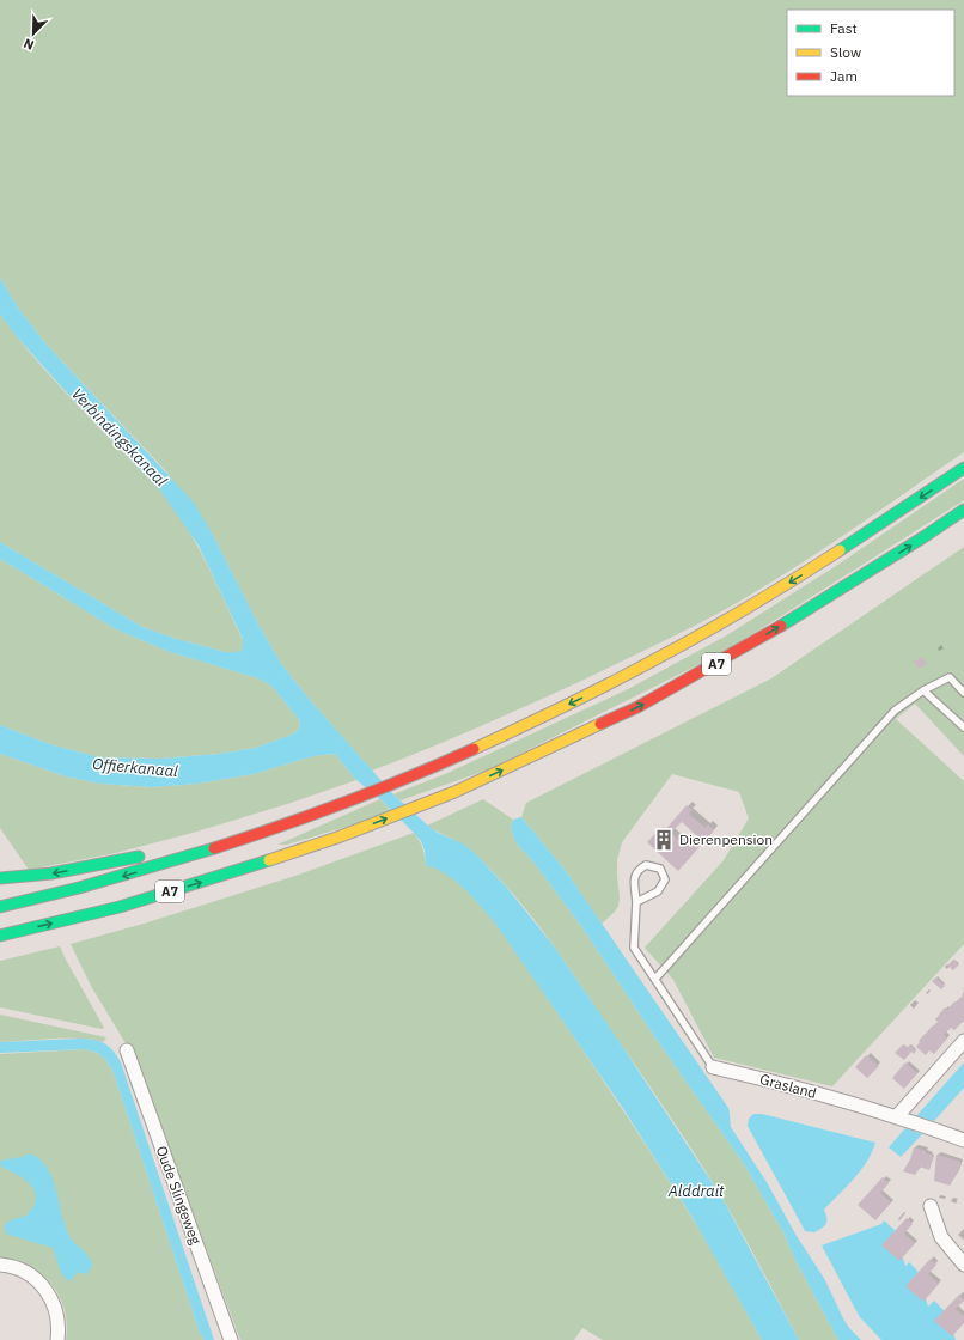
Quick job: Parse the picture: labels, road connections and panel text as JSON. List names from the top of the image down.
{
  "streets": {
    "highway": ["A7"],
    "street": ["Grasland", "Oude Slingeweg"]
  },
  "water": ["Verbindingskanaal", "Offierkanaal", "Alddrait"],
  "places": {
    "building": ["Dierenpension"]
  },
  "legend": ["Fast", "Slow", "Jam"],
  "north": "bottom left"
}
